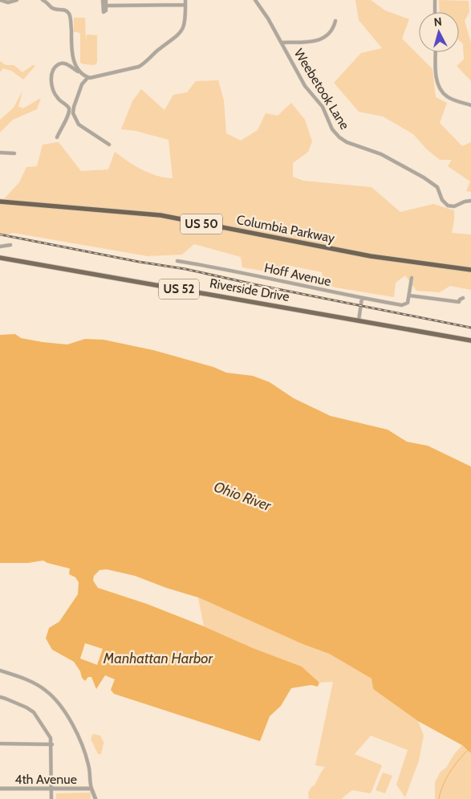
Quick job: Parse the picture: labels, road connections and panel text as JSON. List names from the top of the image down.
{
  "streets": {
    "highway": ["US 50", "Columbia Parkway"],
    "main road": ["US 52", "Riverside Drive"],
    "street": ["Weebetook Lane", "Hoff Avenue", "4th Avenue"]
  },
  "water": ["Ohio River", "Manhattan Harbor"],
  "north": "top"
}
